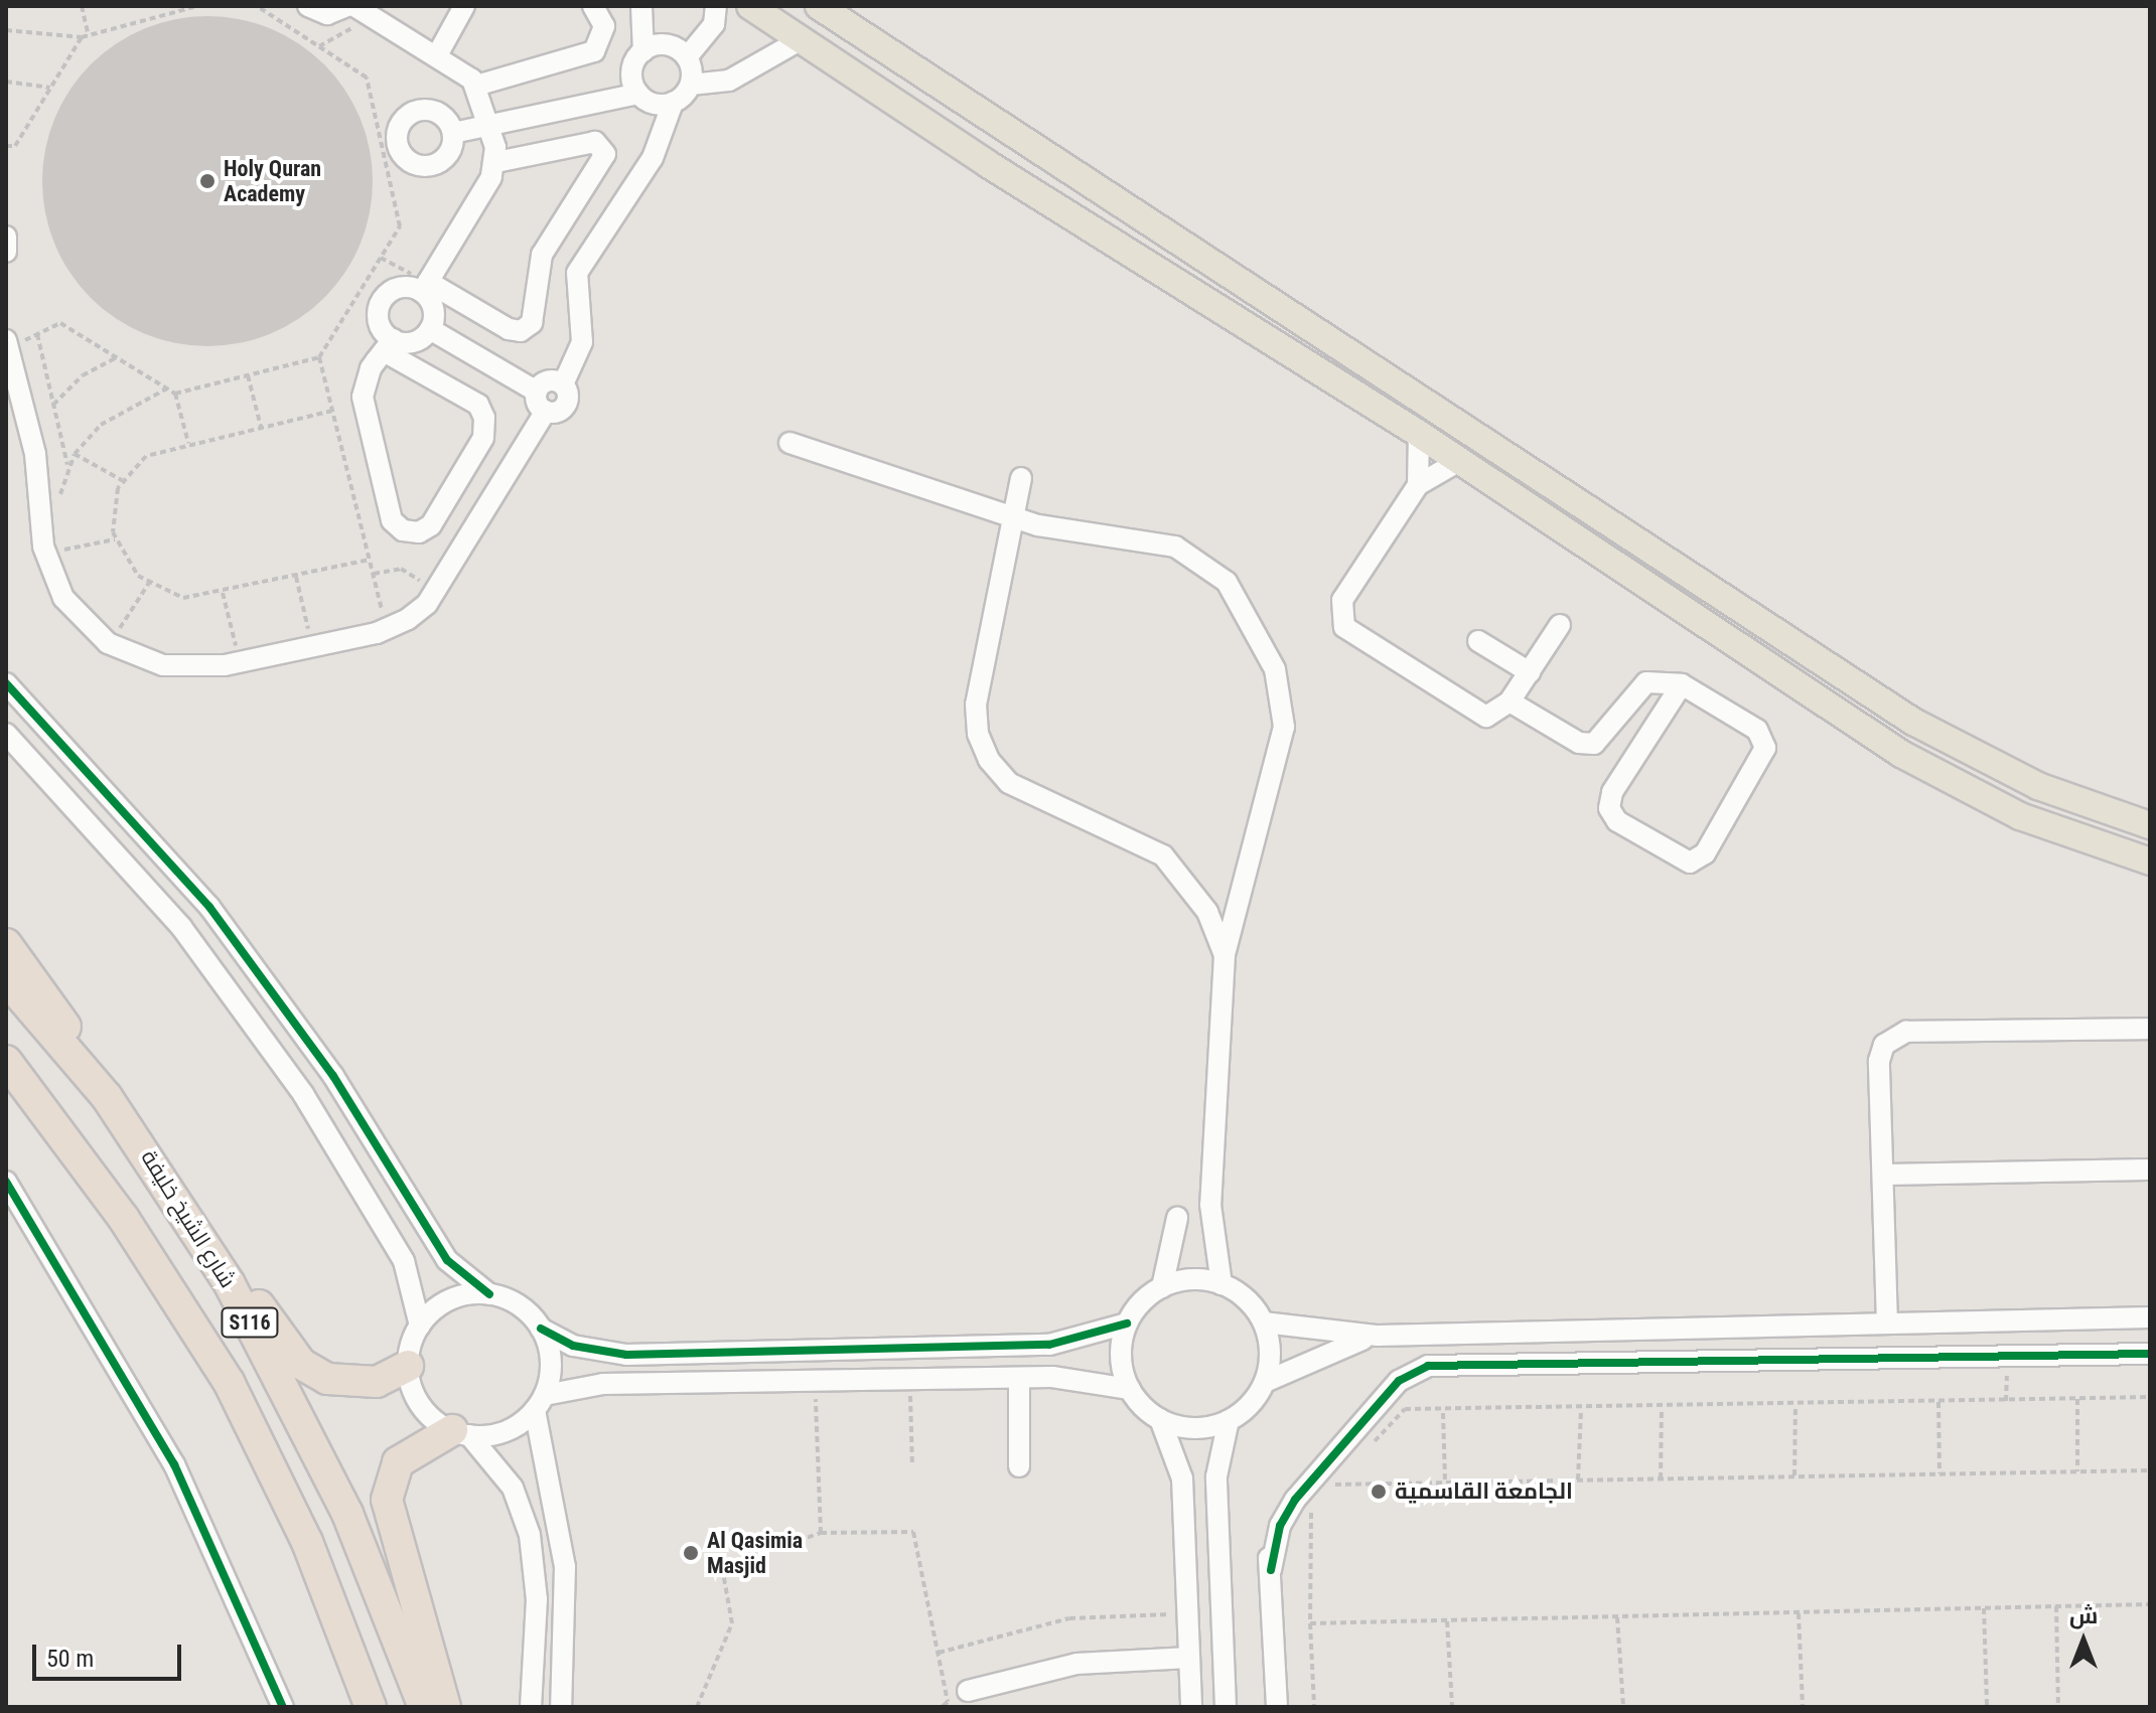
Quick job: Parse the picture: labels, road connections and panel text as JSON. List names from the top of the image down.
{
  "streets": {
    "highway": ["شارع الشيخ خليفة", "S116"]
  },
  "places": ["Holy Quran Academy", "الجامعة القاسمية", "Al Qasimia Masjid"],
  "scale_bar": "50 m",
  "north": "top"
}
